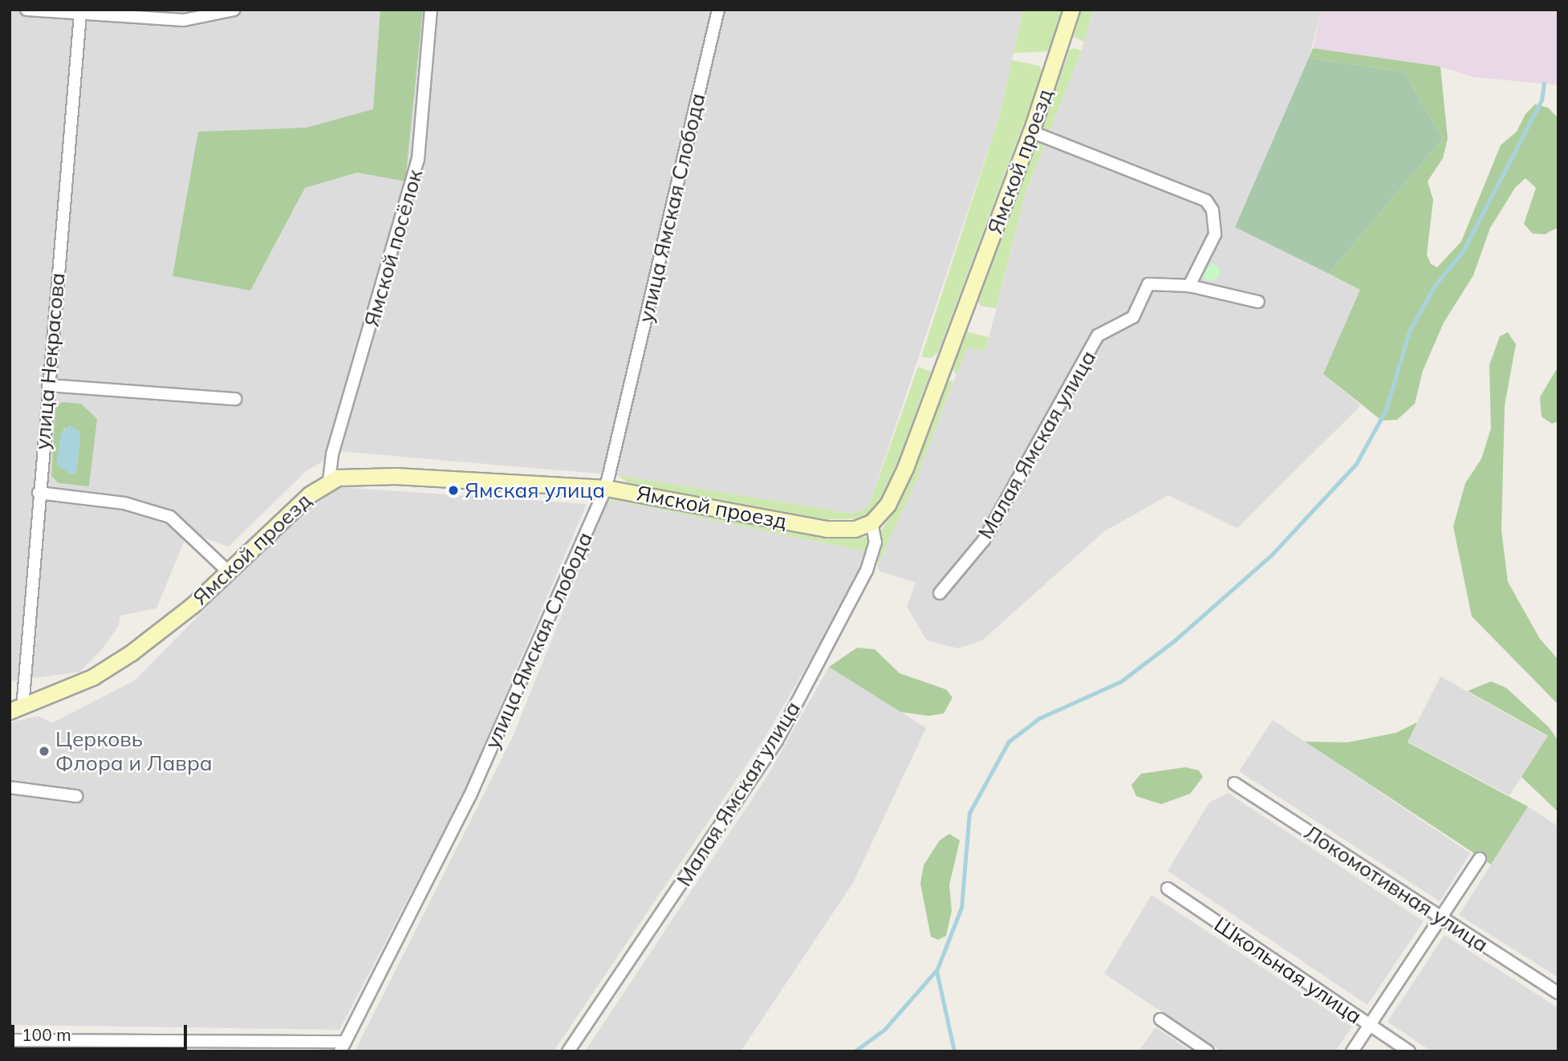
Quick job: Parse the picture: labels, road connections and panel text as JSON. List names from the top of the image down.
{
  "streets": {
    "main road": ["Ямской проезд"],
    "street": [
      "улица Ямская Слобода",
      "Ямской посёлок",
      "улица Некрасова",
      "Малая Ямская улица",
      "Локомотивная улица",
      "Школьная улица"
    ]
  },
  "crossings": [
    ["Ямской проезд", "улица Ямская Слобода"],
    ["Ямской проезд", "Ямской посёлок"],
    ["Ямской проезд", "улица Некрасова"],
    ["Ямской проезд", "Малая Ямская улица"]
  ],
  "places": ["Ямская улица", "Церковь Флора и Лавра"],
  "scale_bar": "100 m"
}
